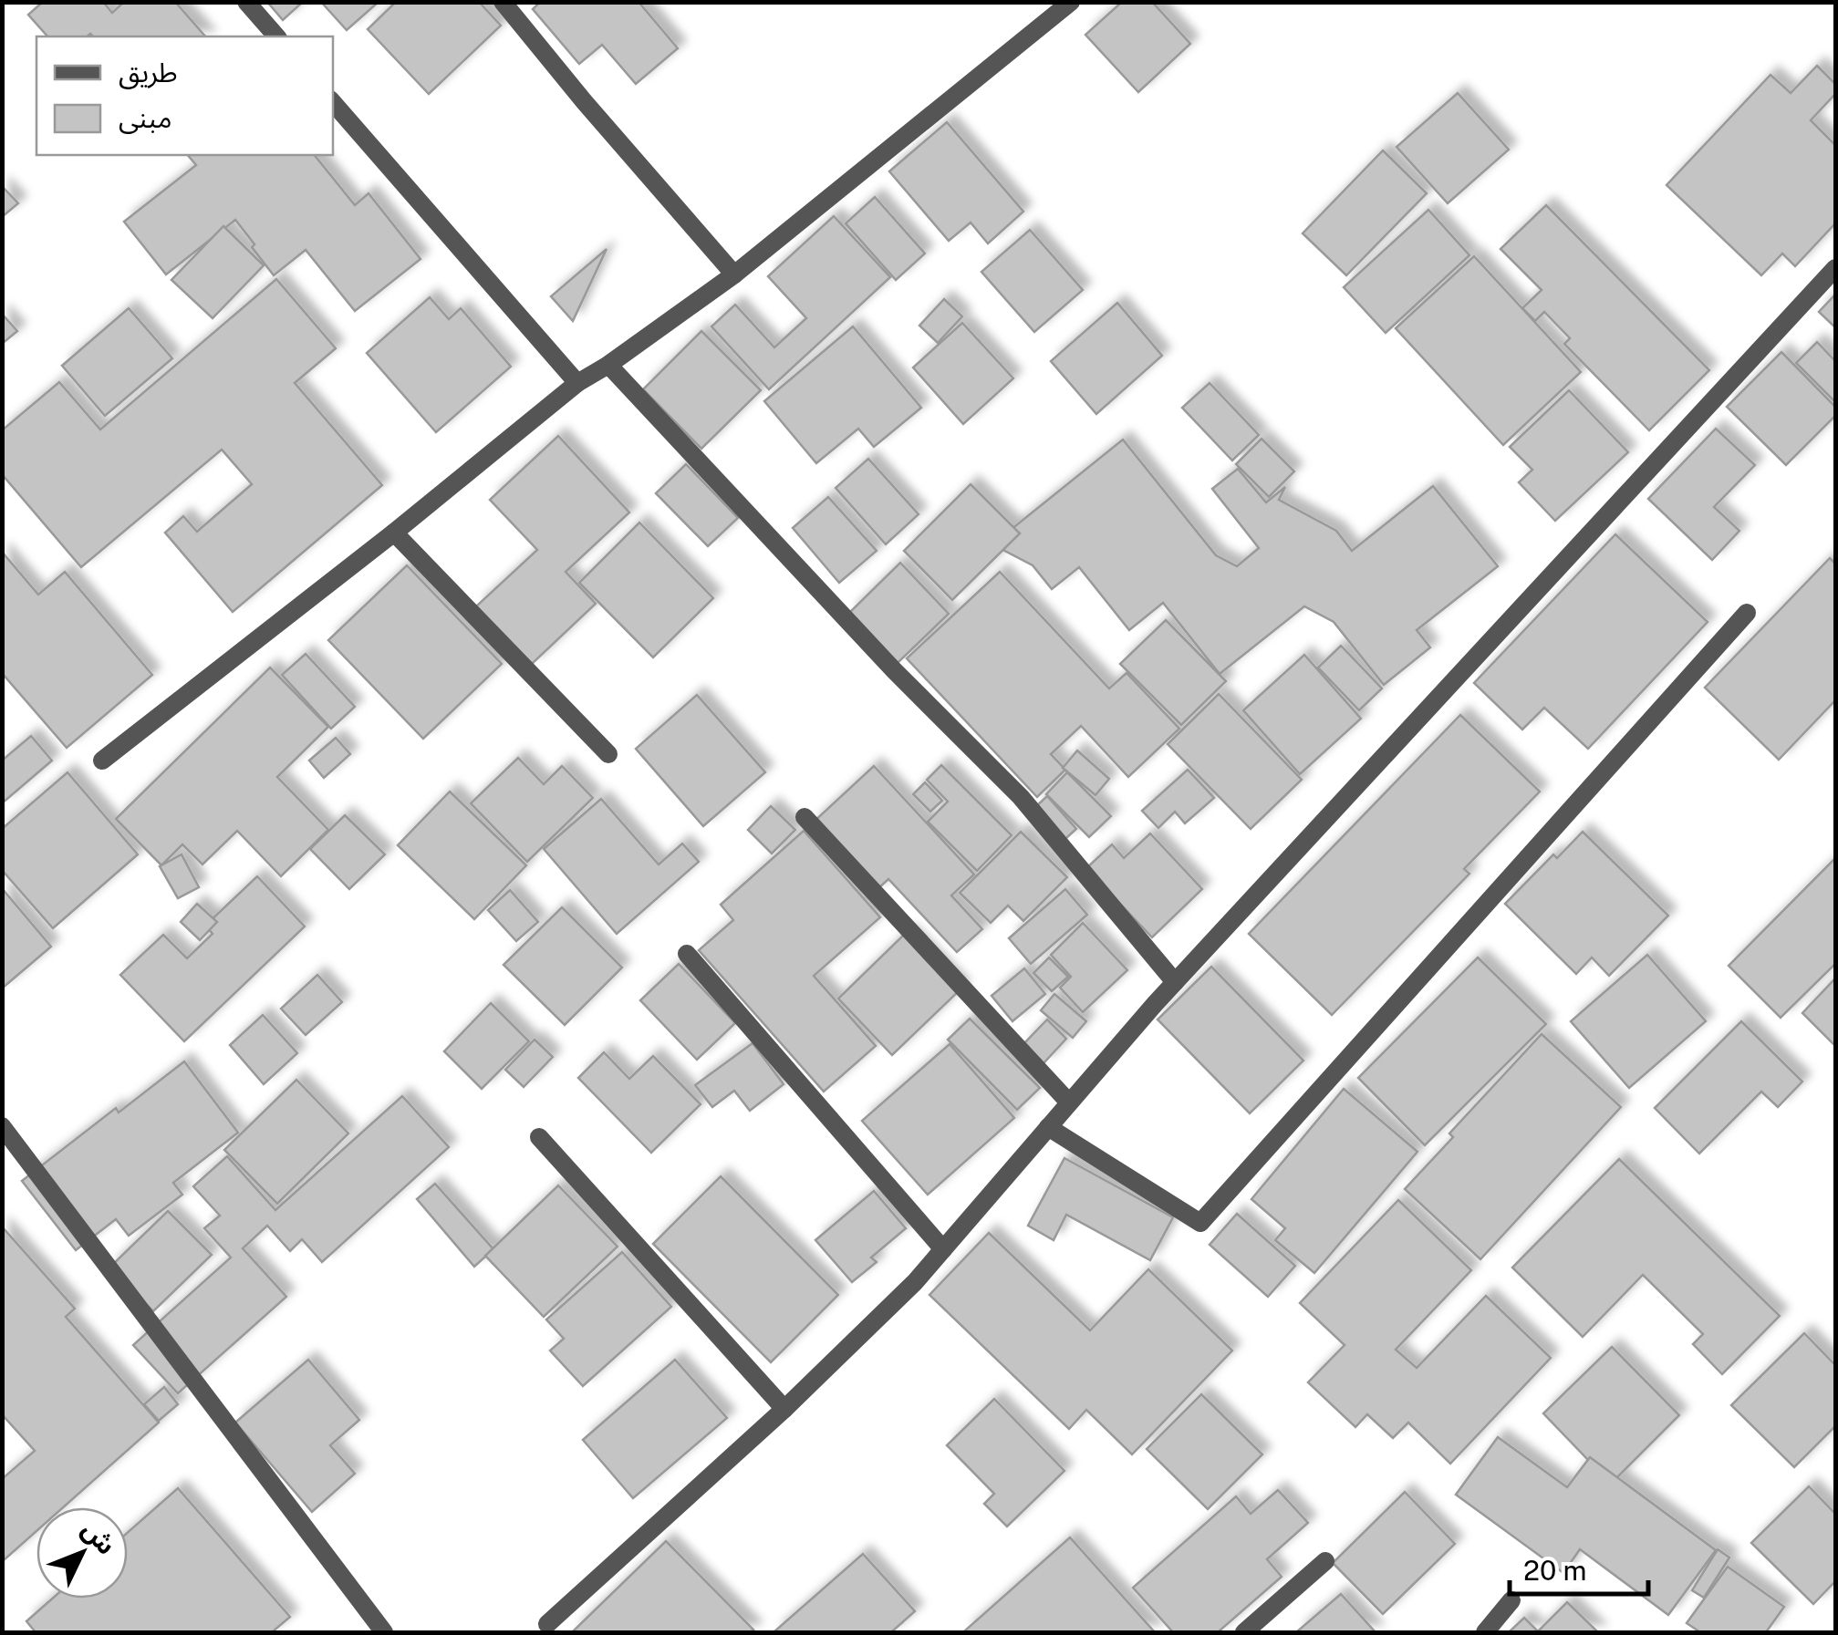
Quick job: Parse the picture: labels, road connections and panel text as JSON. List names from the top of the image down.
{
  "legend": ["طريق", "مبنى"],
  "scale_bar": "20 m",
  "north": "top right"
}
